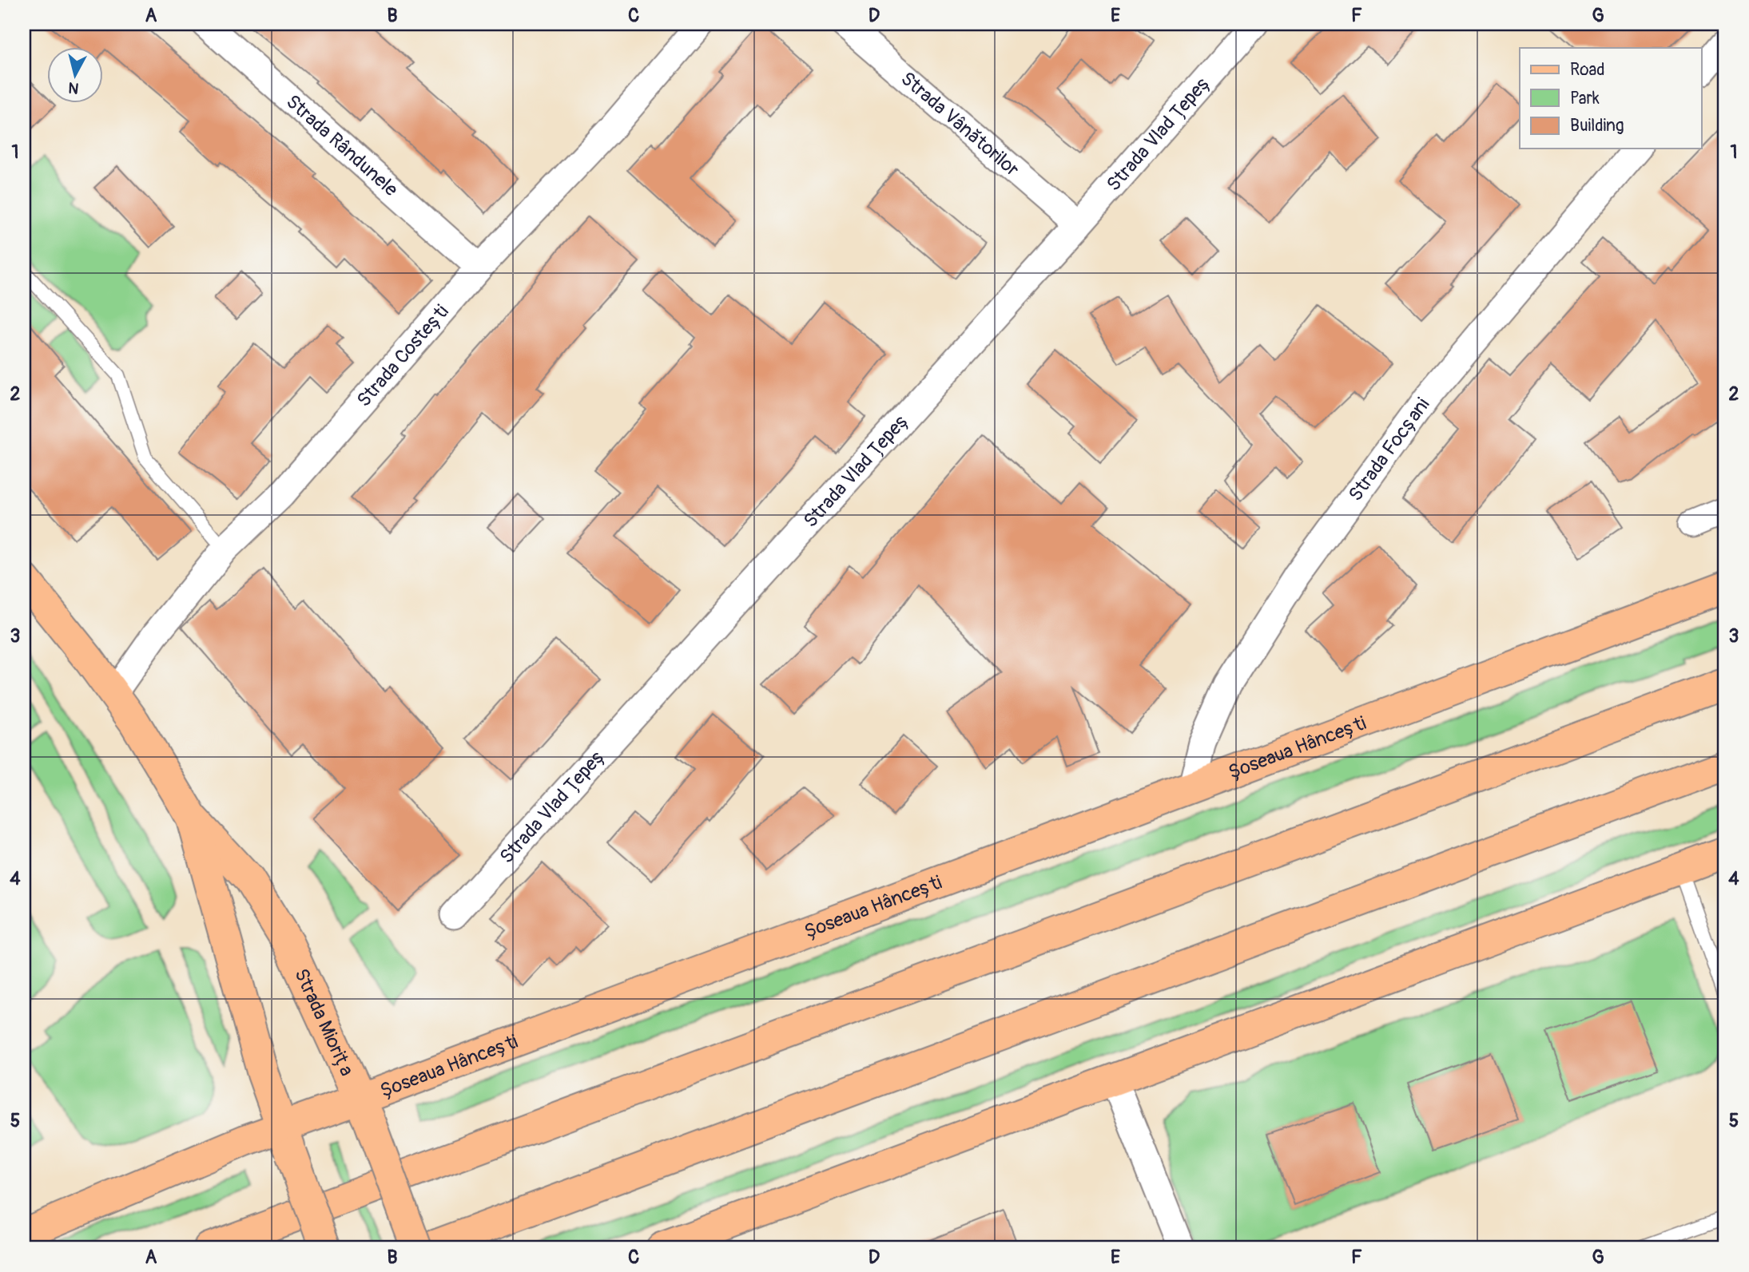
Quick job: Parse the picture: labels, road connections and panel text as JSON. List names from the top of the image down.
{
  "streets": {
    "main road": ["Șoseaua Hâncești", "Strada Miorița"],
    "street": [
      "Strada Vânătorilor",
      "Strada Vlad Țepeș",
      "Strada Rândunele",
      "Strada Costești",
      "Strada Focșani"
    ]
  },
  "crossings": [
    ["Strada Vânătorilor", "Strada Vlad Țepeș"],
    ["Strada Rândunele", "Strada Costești"],
    ["Strada Costești", "Strada Miorița"],
    ["Strada Focșani", "Șoseaua Hâncești"],
    ["Șoseaua Hâncești", "Strada Miorița"]
  ],
  "legend": ["Road", "Park", "Building"],
  "north": "bottom",
  "grid": {
    "columns": [
      "A",
      "B",
      "C",
      "D",
      "E",
      "F",
      "G"
    ],
    "rows": [
      "1",
      "2",
      "3",
      "4",
      "5"
    ]
  }
}
